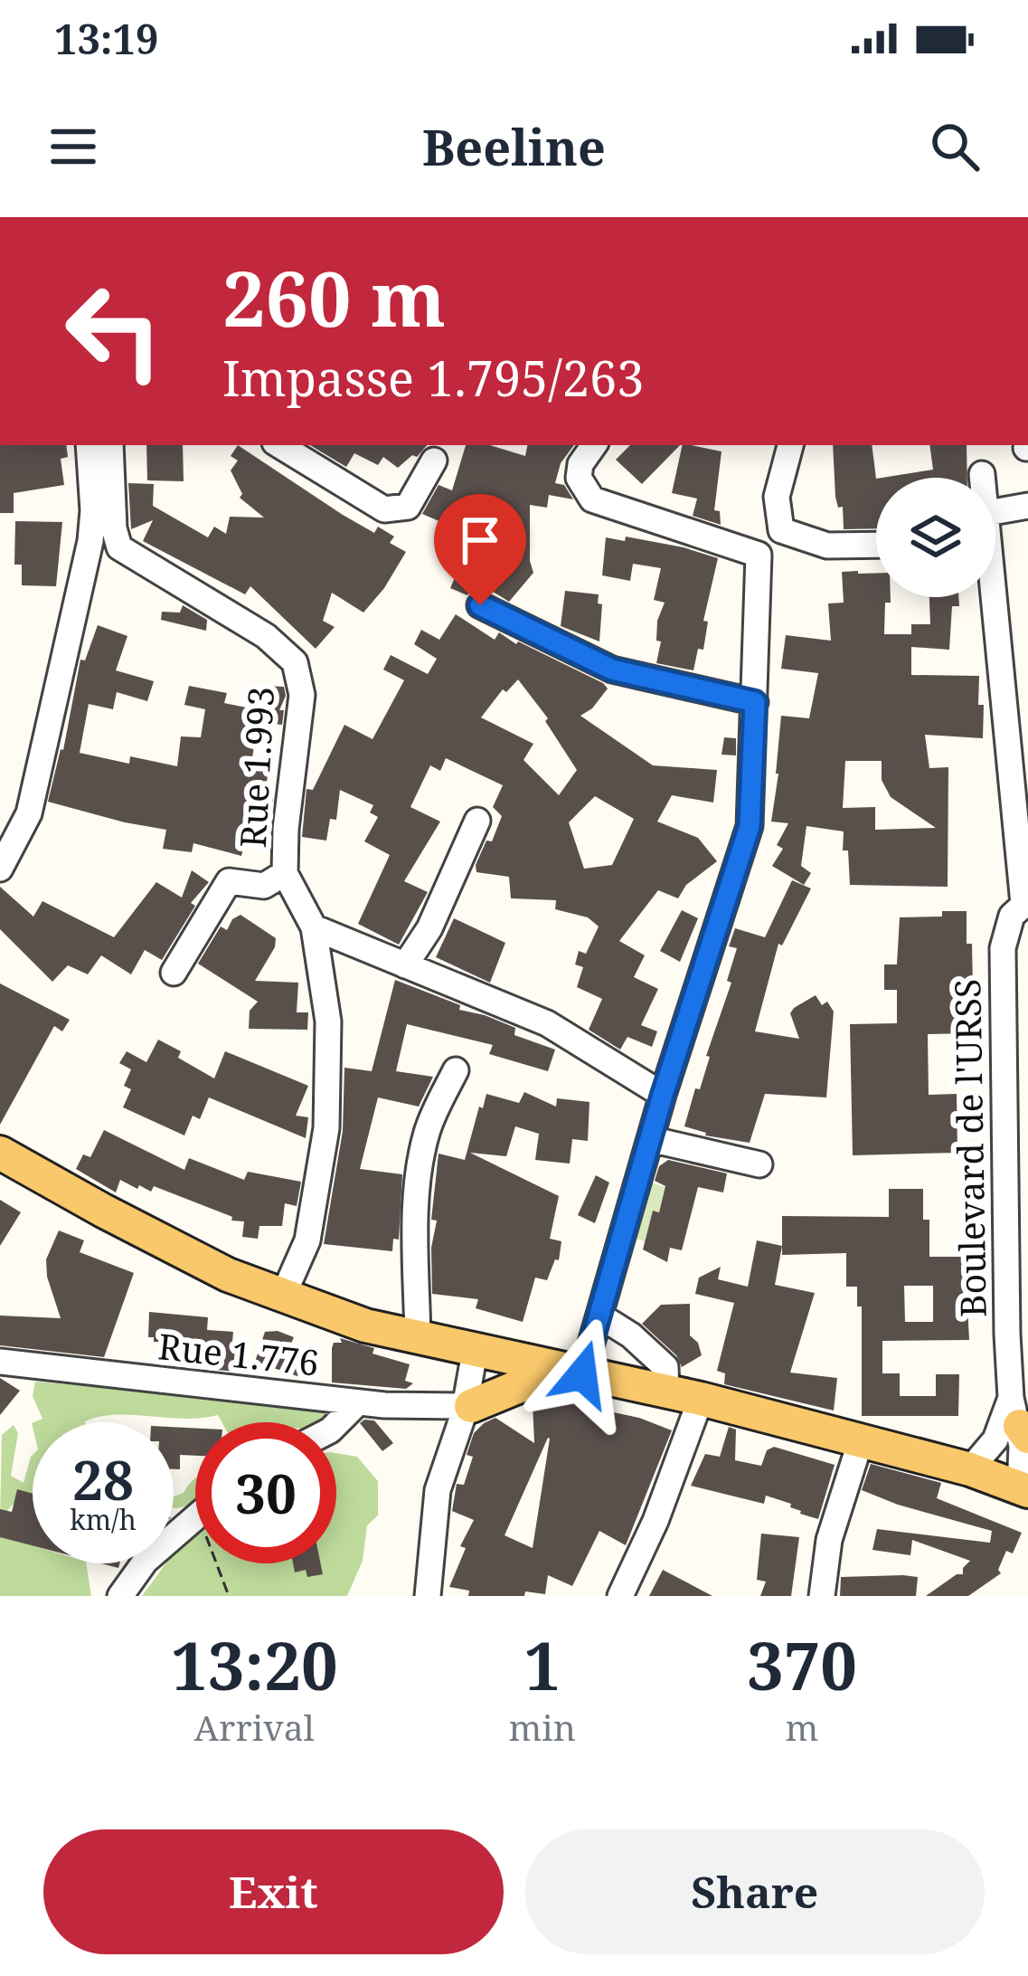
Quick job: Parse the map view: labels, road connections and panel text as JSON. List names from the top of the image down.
{
  "streets": {
    "street": ["Rue 1.993", "Boulevard de l'URSS", "Rue 1.776"]
  },
  "page": {
    "status": "13:19",
    "header": "Beeline",
    "turn": ["260 m", "Impasse 1.795/263"],
    "speed": "28 km/h",
    "limit": "30",
    "eta": [
      "13:20",
      "Arrival",
      "1",
      "min",
      "370",
      "m"
    ],
    "buttons": ["Exit", "Share"]
  }
}
